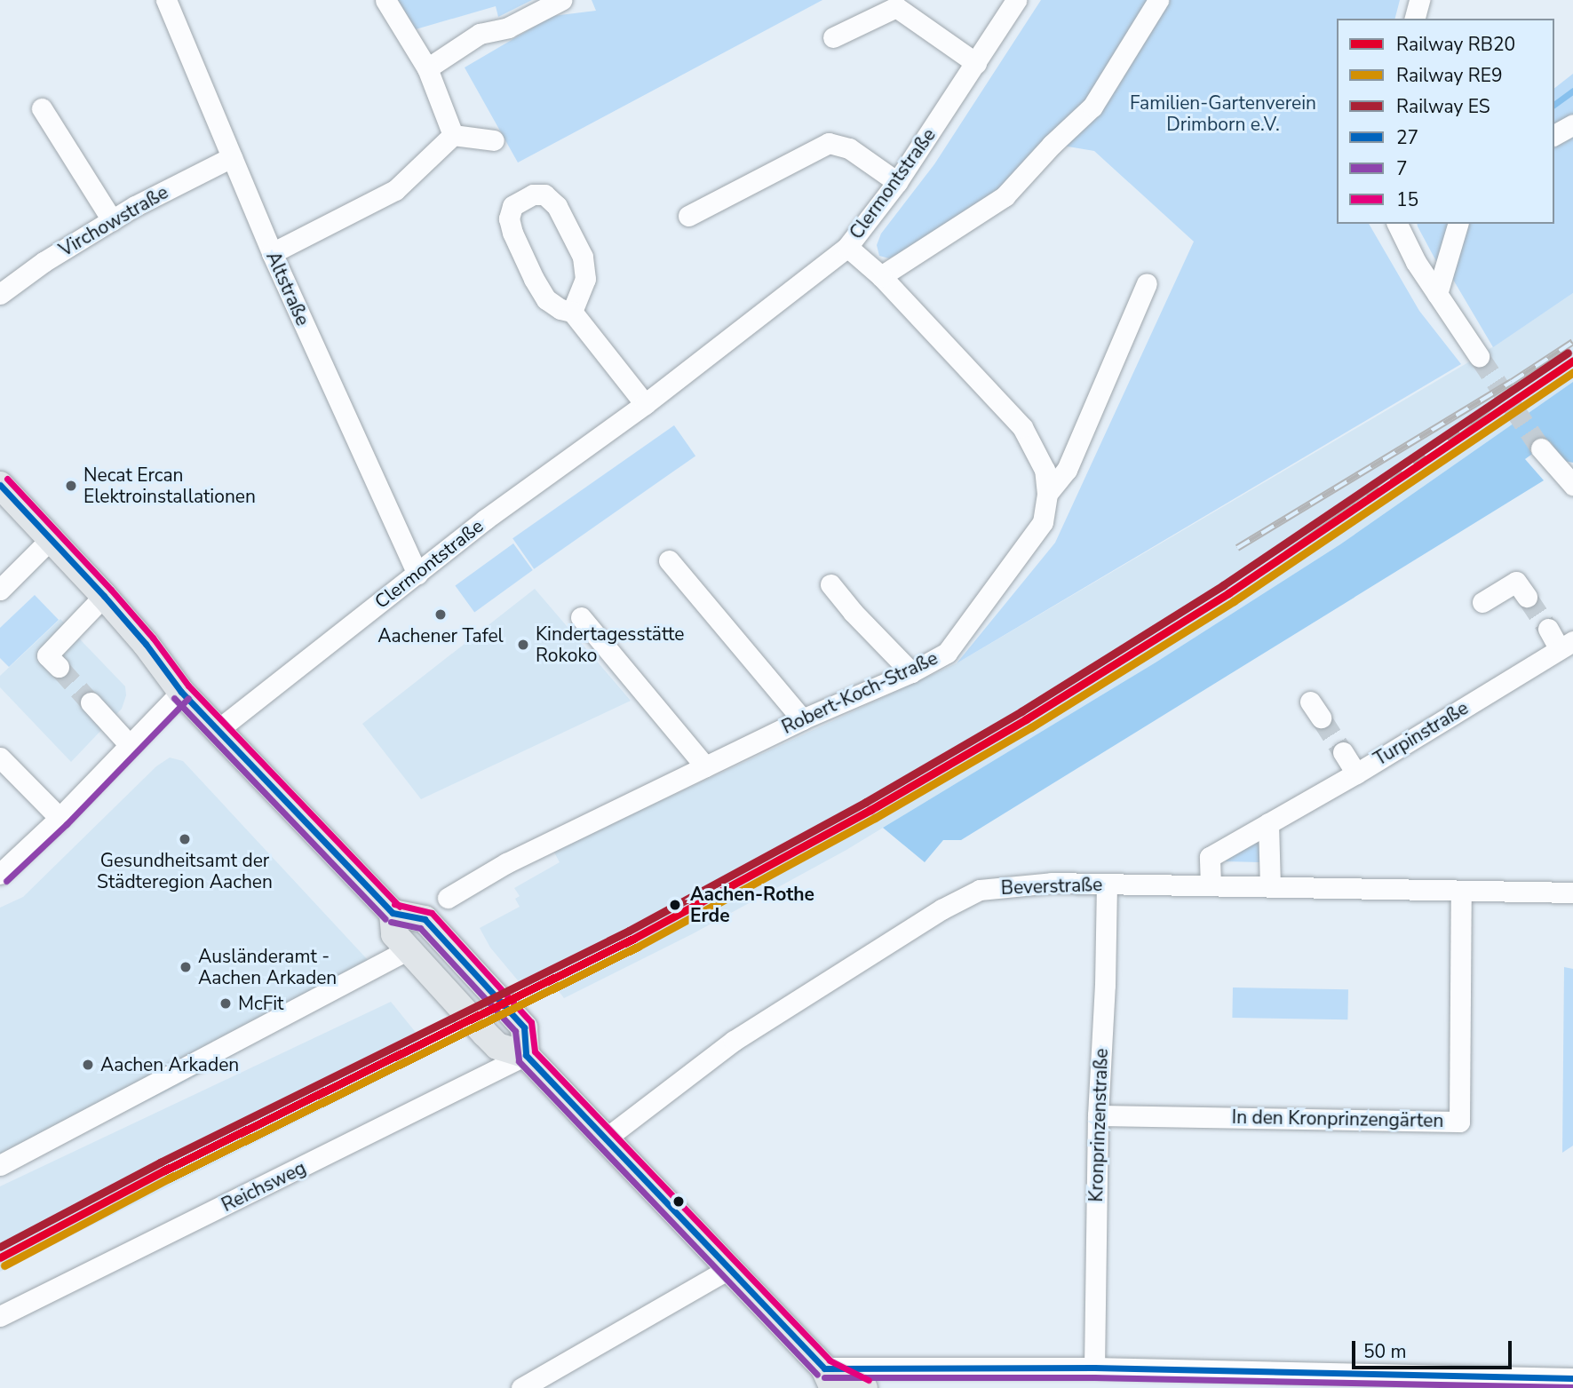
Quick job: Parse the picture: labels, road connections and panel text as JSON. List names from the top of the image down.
{
  "streets": {
    "street": [
      "Clermontstraße",
      "Virchowstraße",
      "Altstraße",
      "Robert-Koch-Straße",
      "Turpinstraße",
      "Beverstraße",
      "In den Kronprinzengärten",
      "Kronprinzenstraße",
      "Reichsweg"
    ]
  },
  "crossings": [
    ["Clermontstraße", "Altstraße"],
    ["Clermontstraße", "Robert-Koch-Straße"],
    ["Virchowstraße", "Altstraße"],
    ["Turpinstraße", "Beverstraße"],
    ["Beverstraße", "In den Kronprinzengärten"],
    ["Beverstraße", "Kronprinzenstraße"],
    ["In den Kronprinzengärten", "Kronprinzenstraße"]
  ],
  "parks": ["Familien-Gartenverein Drimborn e.V."],
  "places": [
    "Necat Ercan Elektroinstallationen",
    "Aachener Tafel",
    "Kindertagesstätte Rokoko",
    "Gesundheitsamt der Städteregion Aachen",
    "Aachen-Rothe Erde",
    "Ausländeramt - Aachen Arkaden",
    "McFit",
    "Aachen Arkaden"
  ],
  "lines": [
    "rail line ES",
    "rail line RB20",
    "rail line RE9",
    "transit line 15",
    "transit line 27",
    "transit line 7"
  ],
  "legend": [
    "Railway RB20",
    "Railway RE9",
    "Railway ES",
    "27",
    "7",
    "15"
  ],
  "scale_bar": "50 m"
}
